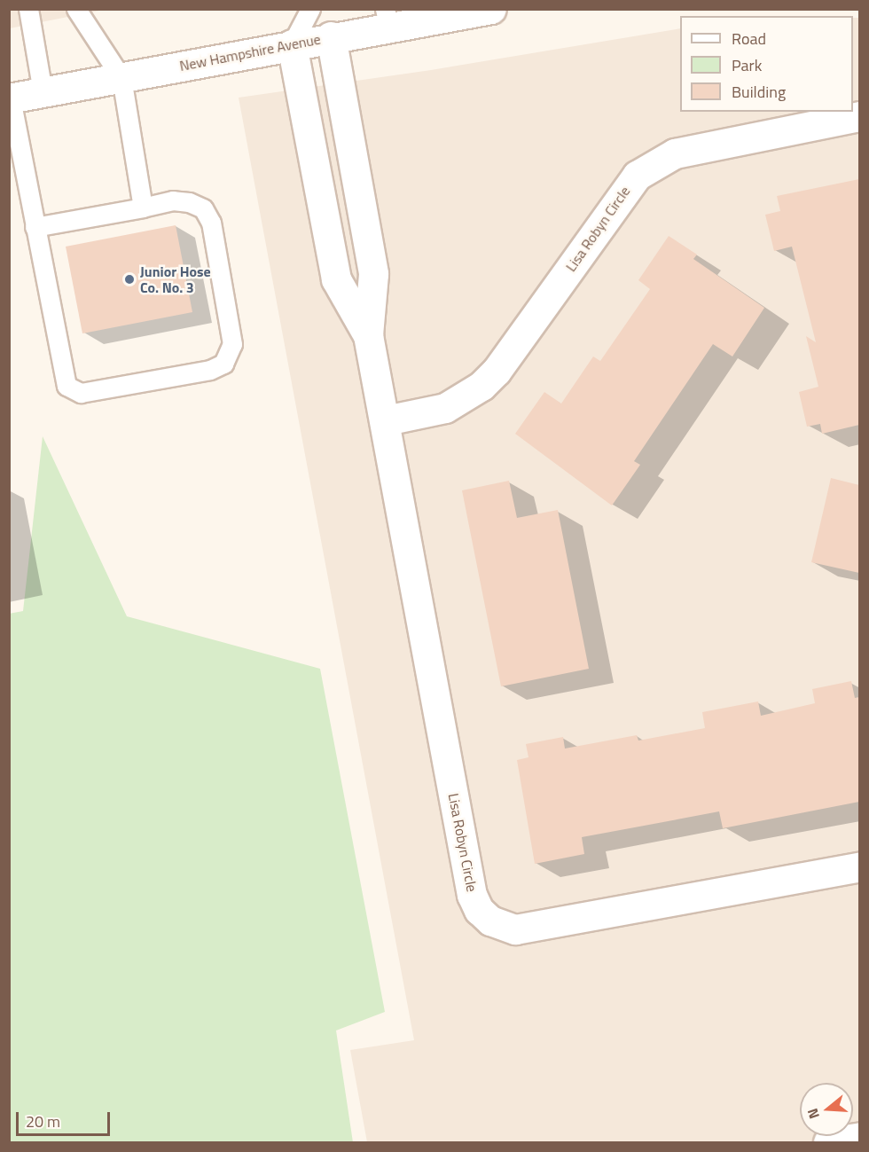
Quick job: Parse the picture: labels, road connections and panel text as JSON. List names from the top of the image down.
{
  "streets": {
    "street": ["New Hampshire Avenue", "Lisa Robyn Circle"]
  },
  "crossings": [
    ["New Hampshire Avenue", "Lisa Robyn Circle"]
  ],
  "places": ["Junior Hose Co. No. 3"],
  "legend": ["Road", "Park", "Building"],
  "scale_bar": "20 m",
  "north": "left"
}
